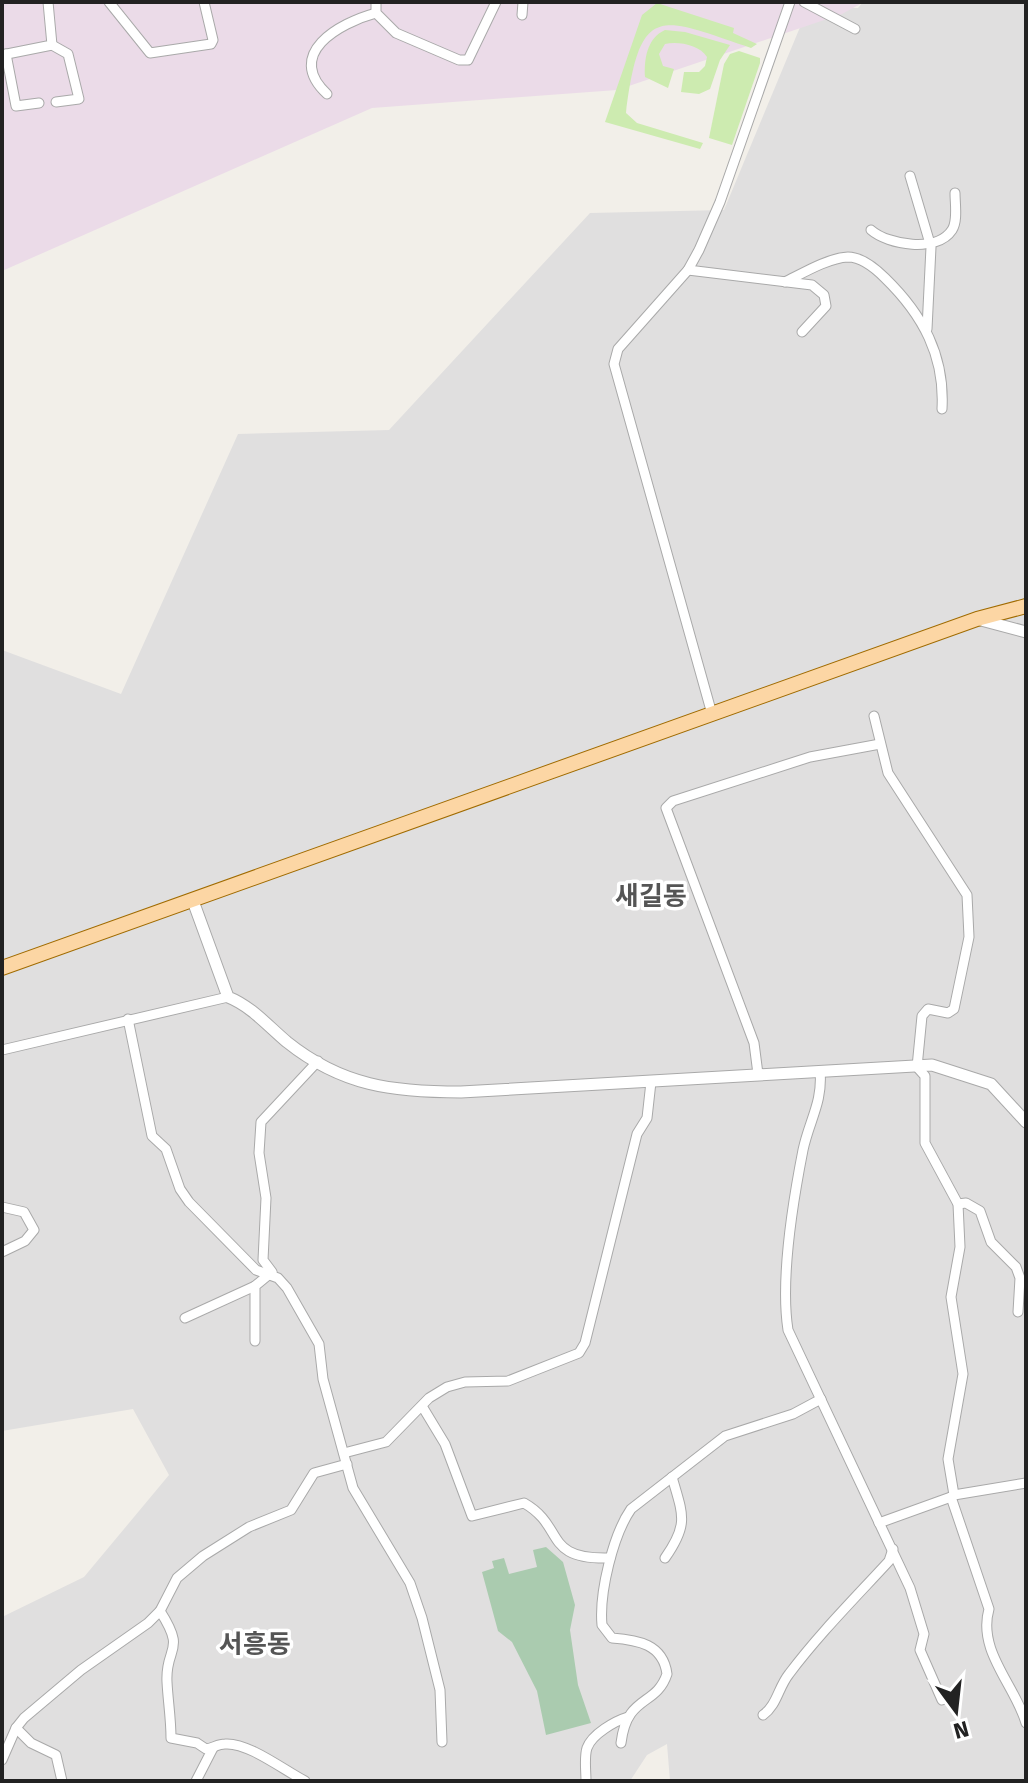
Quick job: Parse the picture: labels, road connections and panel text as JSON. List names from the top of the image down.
{
  "districts": ["새길동", "서흥동"],
  "north": "bottom"
}
